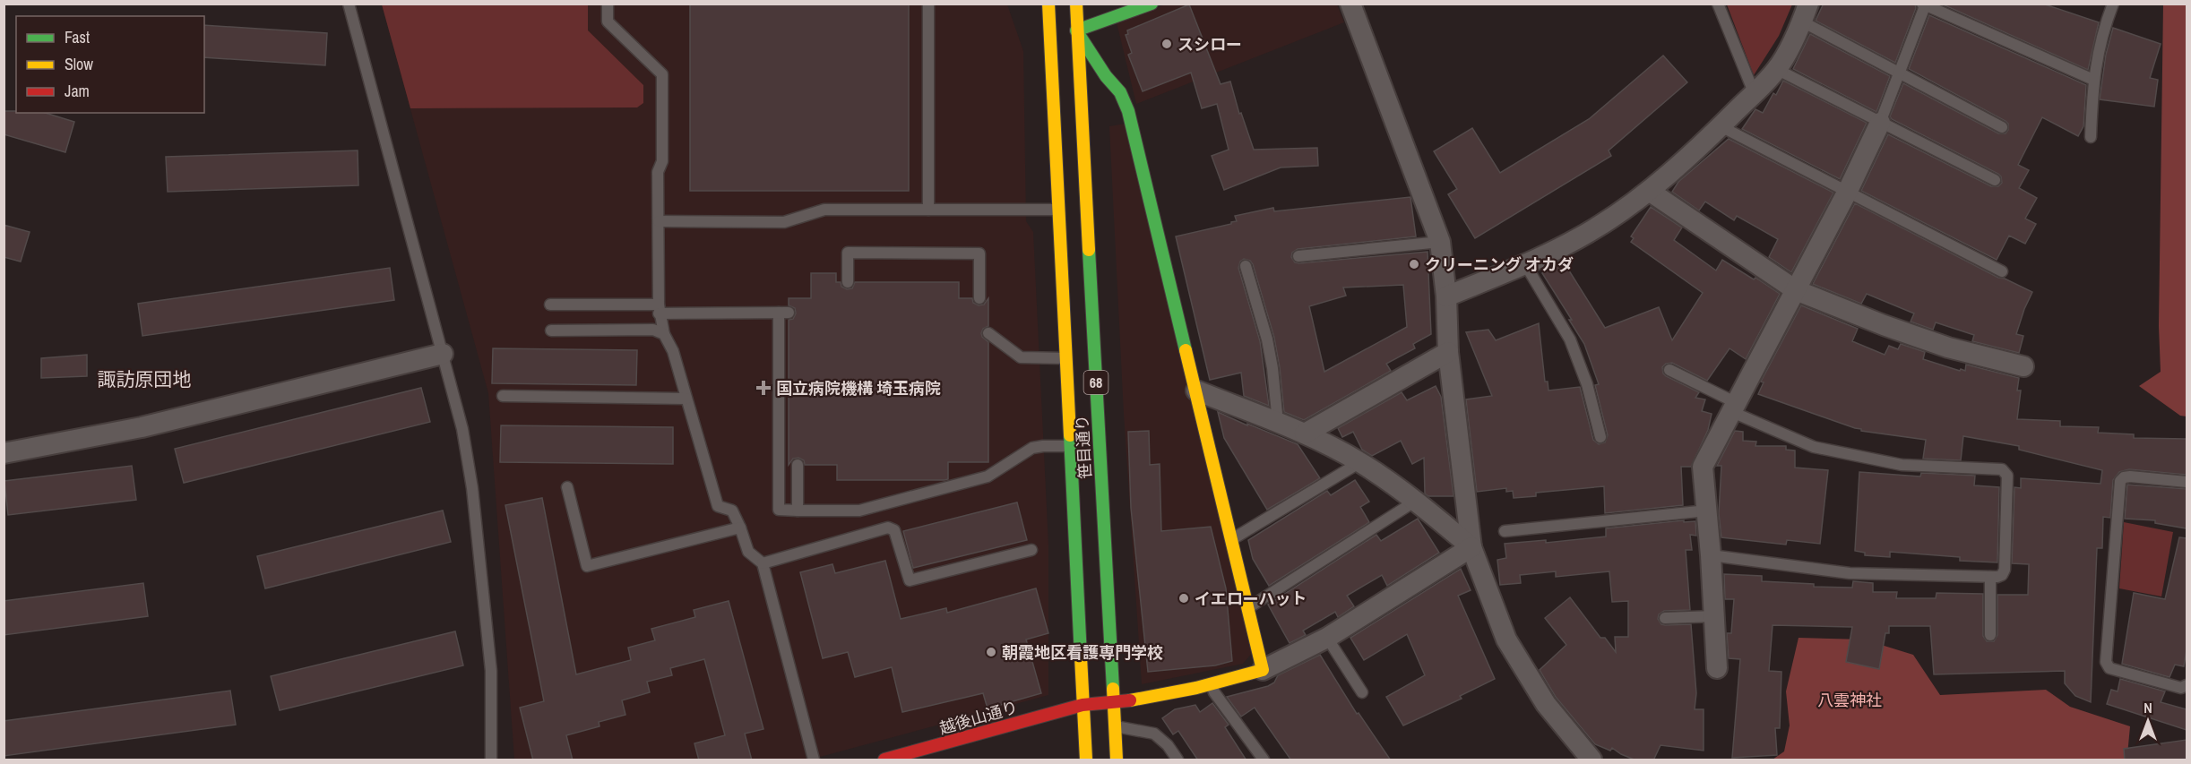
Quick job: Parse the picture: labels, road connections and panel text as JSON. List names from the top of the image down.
{
  "streets": {
    "main road": ["68", "笹目通り", "越後山通り"]
  },
  "crossings": [
    ["笹目通り", "越後山通り"]
  ],
  "districts": ["諏訪原団地"],
  "parks": ["八雲神社"],
  "places": {
    "other": [
      "スシロー",
      "クリーニング オカダ",
      "イエローハット",
      "朝霞地区看護専門学校"
    ],
    "health": ["国立病院機構 埼玉病院"]
  },
  "legend": ["Fast", "Slow", "Jam"],
  "north": "top"
}
